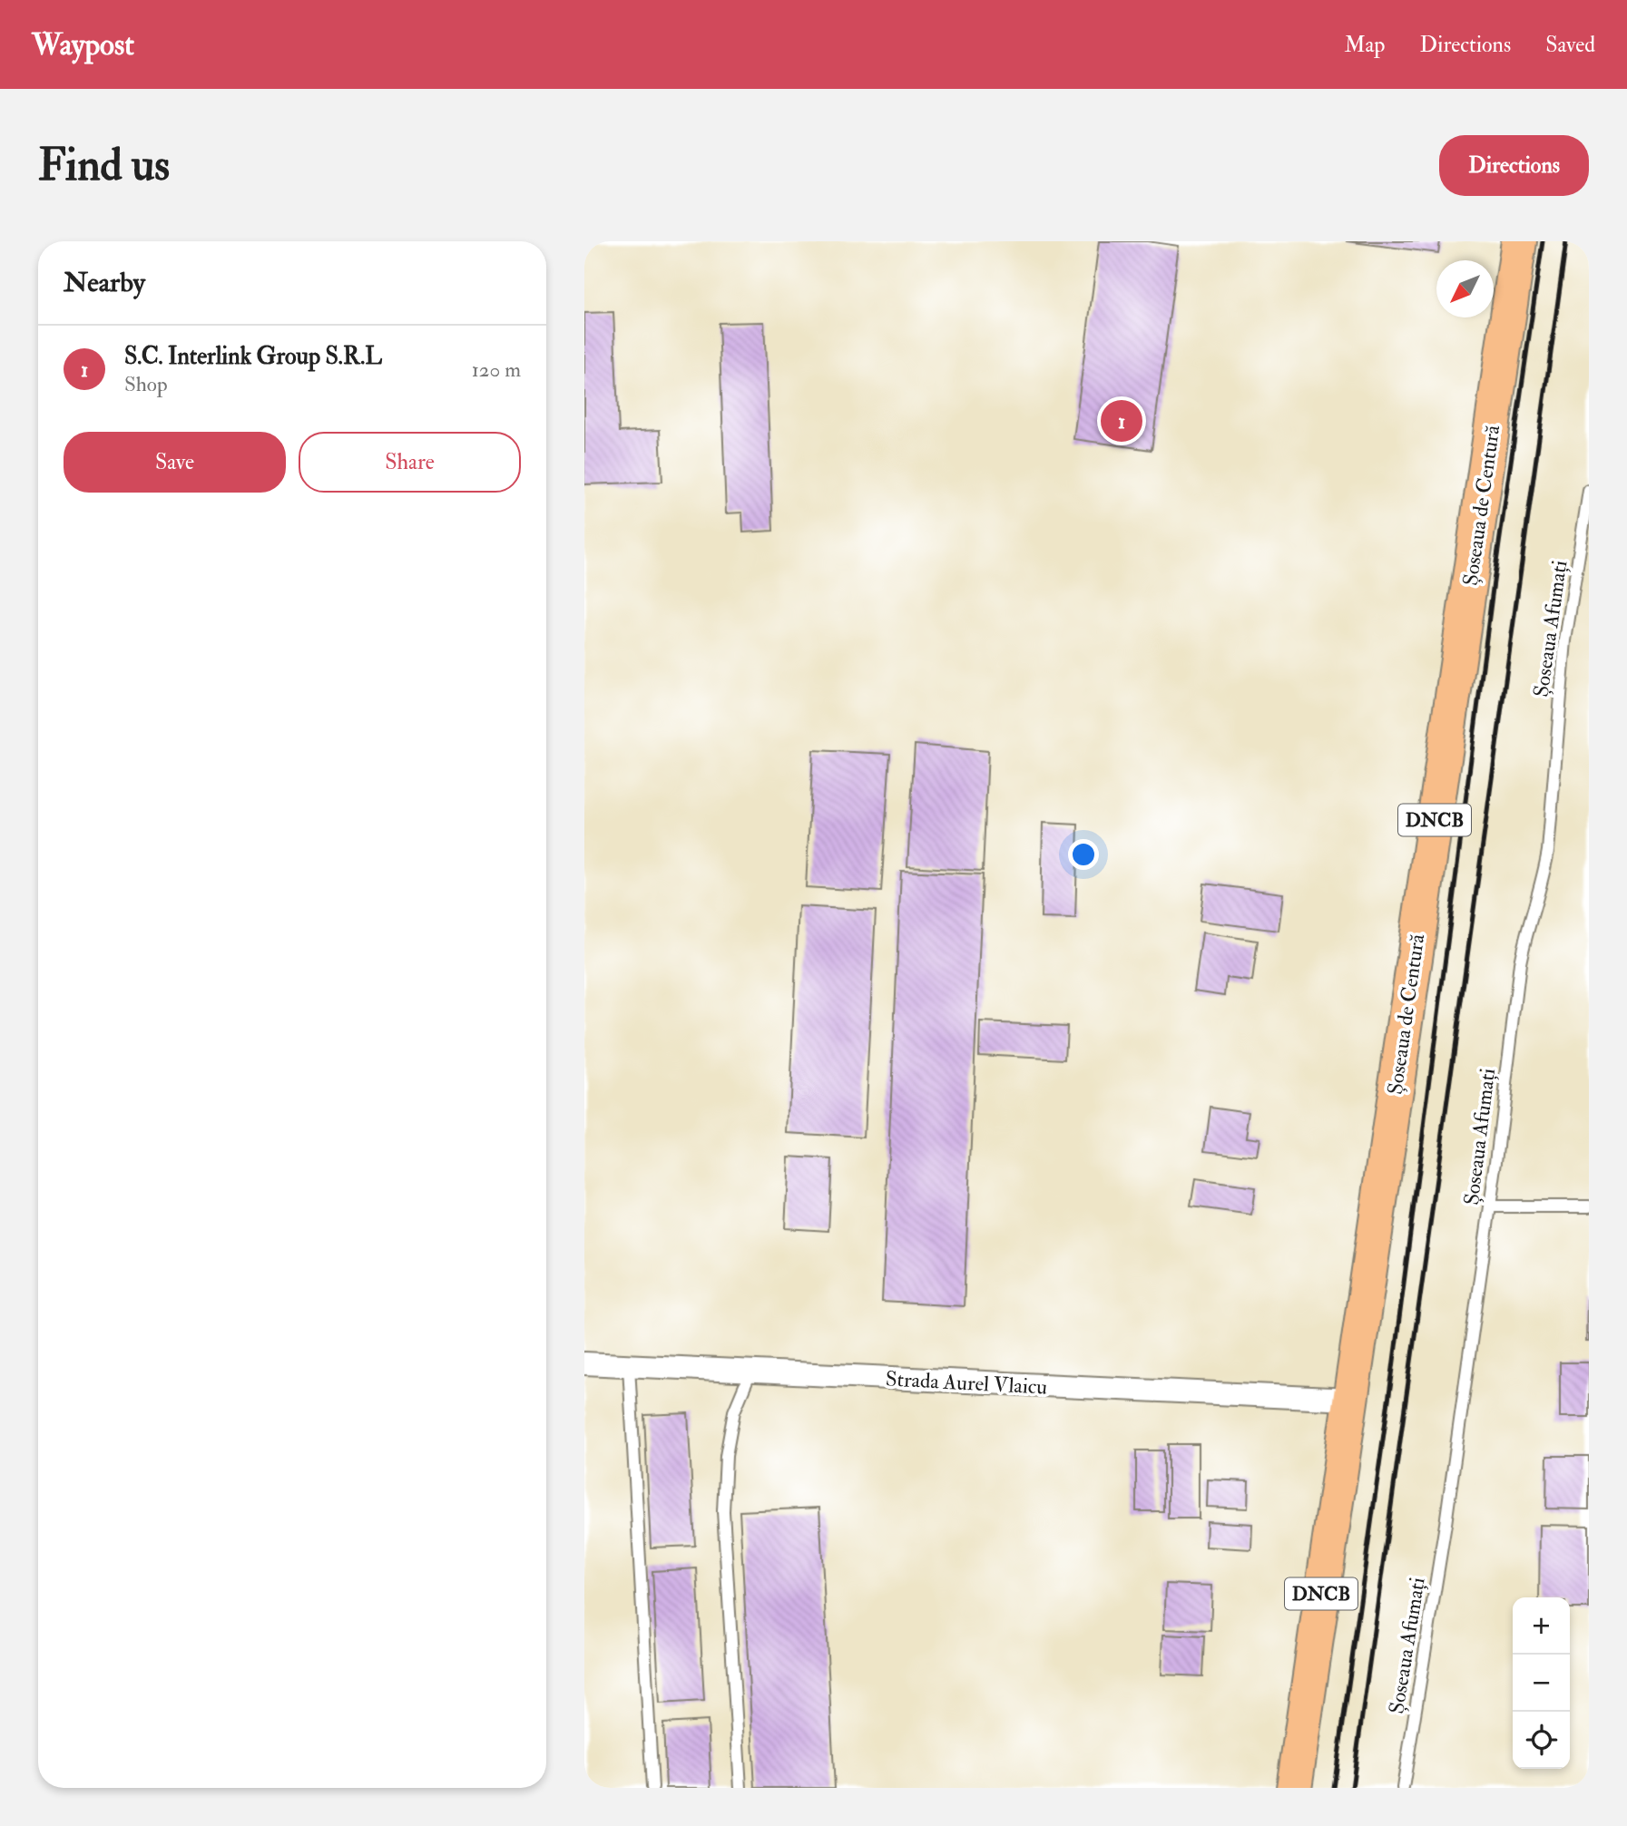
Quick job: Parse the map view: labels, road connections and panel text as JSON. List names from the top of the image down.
{
  "streets": {
    "main road": ["Șoseaua de Centură", "DNCB"],
    "street": ["Strada Aurel Vlaicu"],
    "lane": ["Șoseaua Afumați"]
  },
  "crossings": [
    ["Șoseaua de Centură", "Strada Aurel Vlaicu"]
  ],
  "north": "bottom left",
  "page": {
    "header": "Waypost",
    "nav": ["Map", "Directions", "Saved"],
    "buttons": [
      "Directions",
      ["Save", "Share"]
    ],
    "title": "Find us",
    "heading": "Nearby",
    "list": [
      {
        "mark": "1",
        "name": "S.C. Interlink Group S.R.L",
        "note": "Shop",
        "value": "120 m"
      }
    ],
    "pins": "1",
    "map_buttons": ["+", "−"]
  }
}
